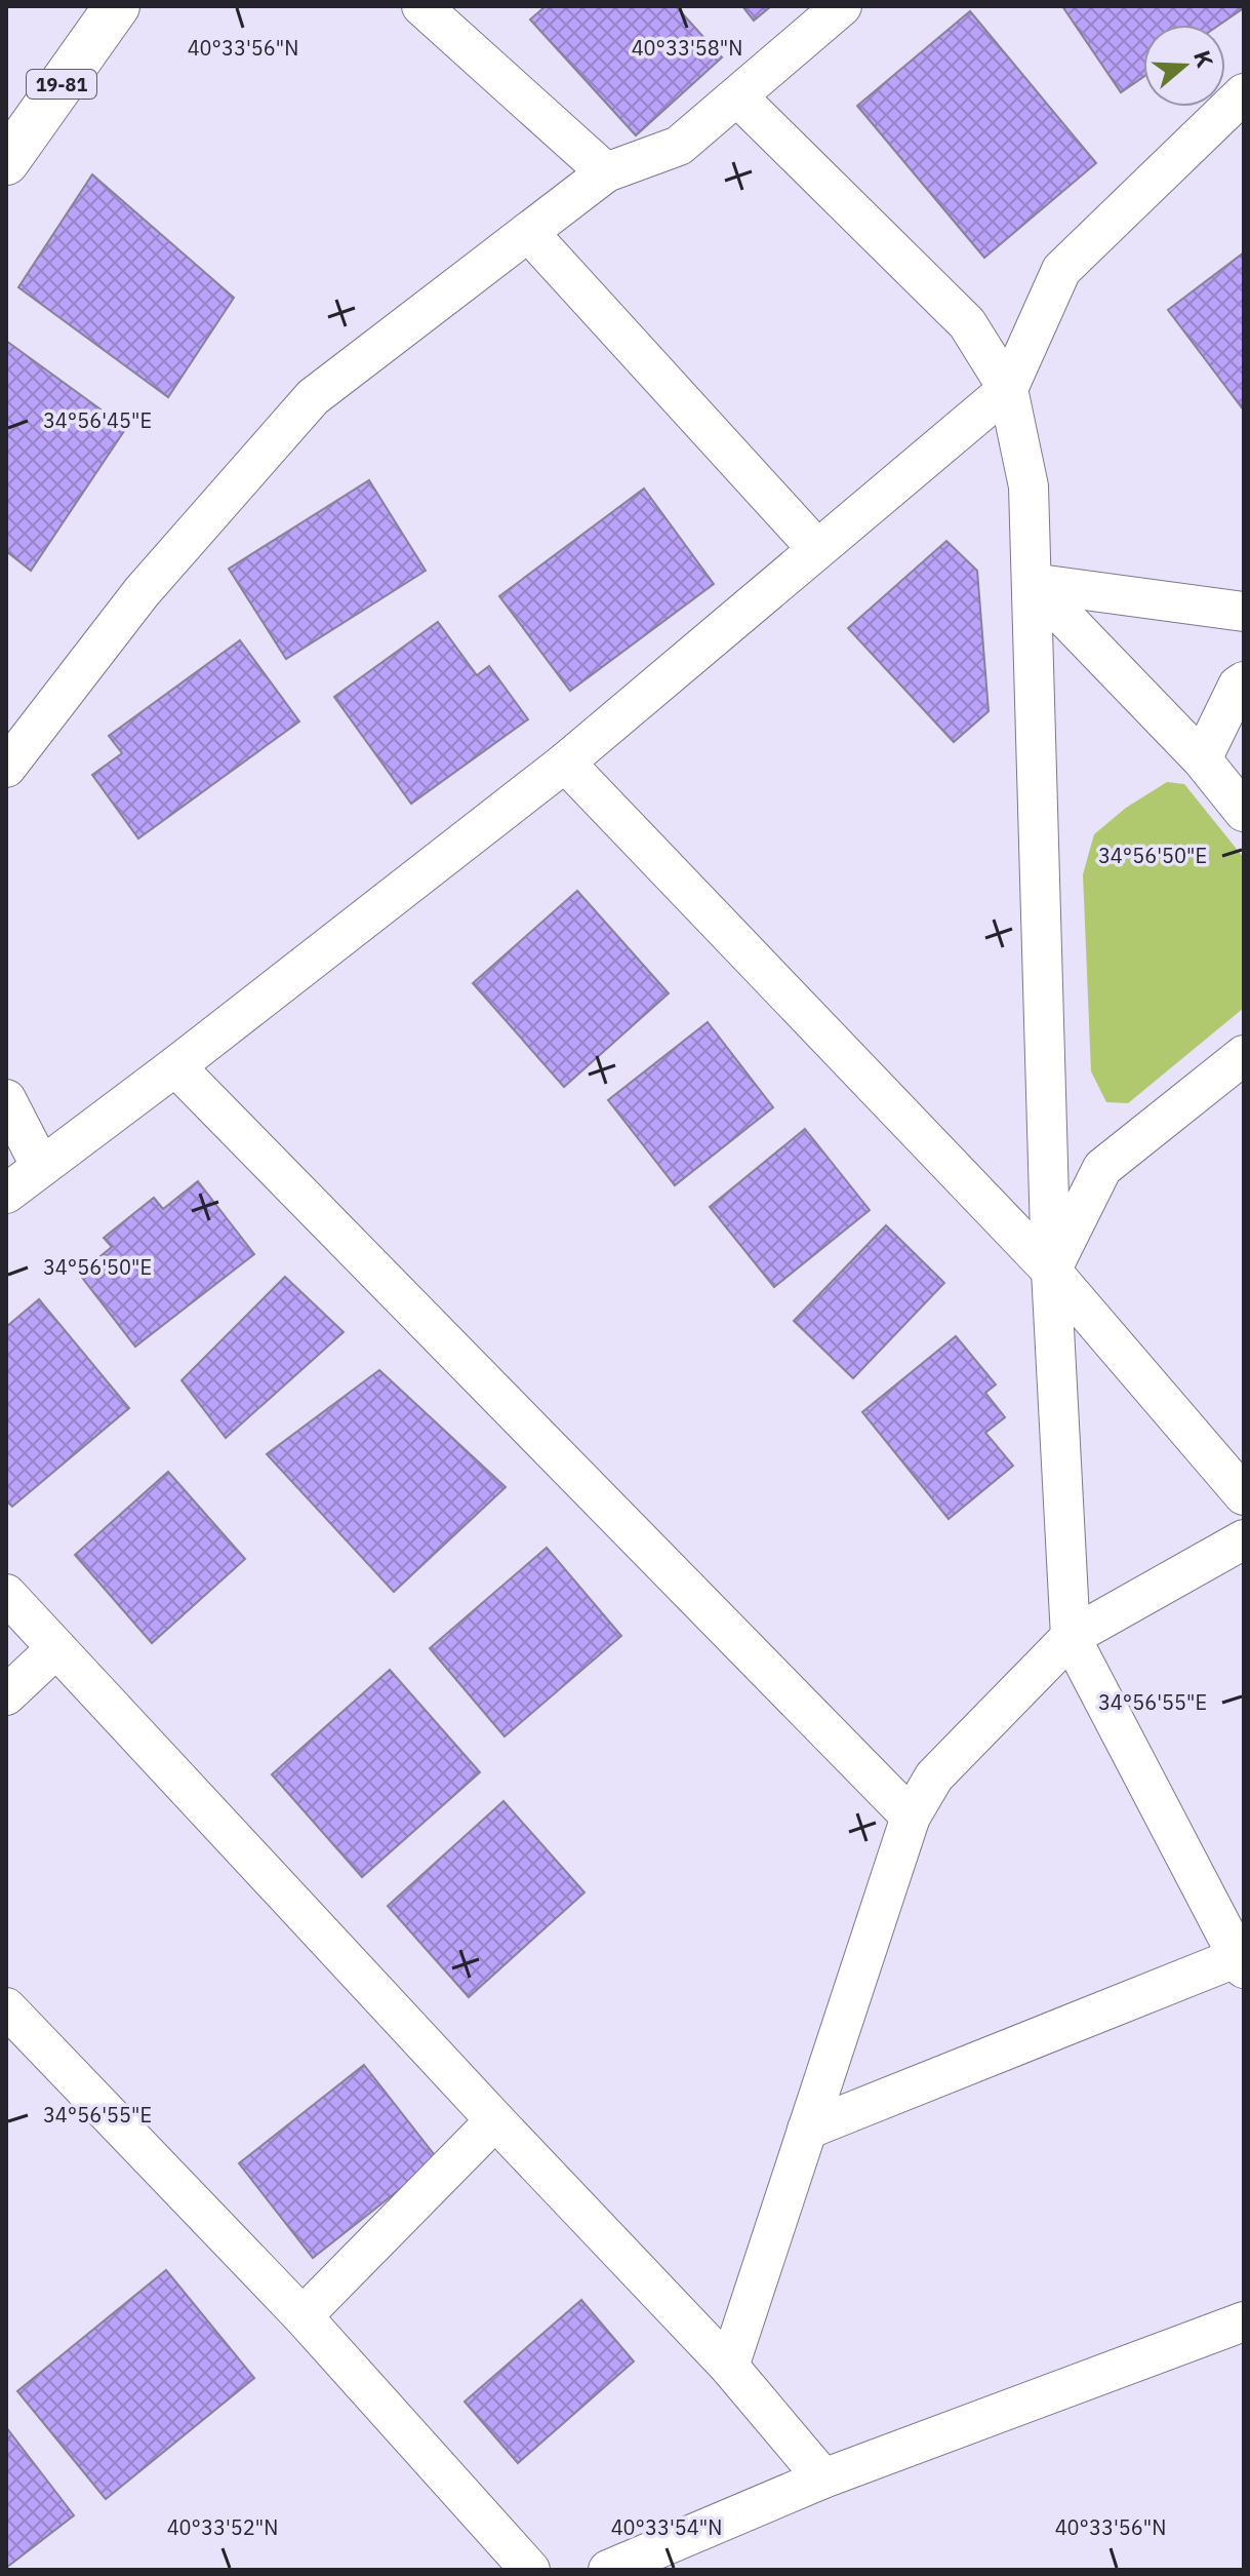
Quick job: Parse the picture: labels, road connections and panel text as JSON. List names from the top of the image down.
{
  "streets": {
    "highway": ["19-81"]
  },
  "north": "right",
  "coordinates": [
    "40°33'56\"N",
    "40°33'58\"N",
    "34°56'45\"E",
    "34°56'50\"E",
    "34°56'55\"E",
    "40°33'52\"N",
    "40°33'54\"N"
  ]
}
